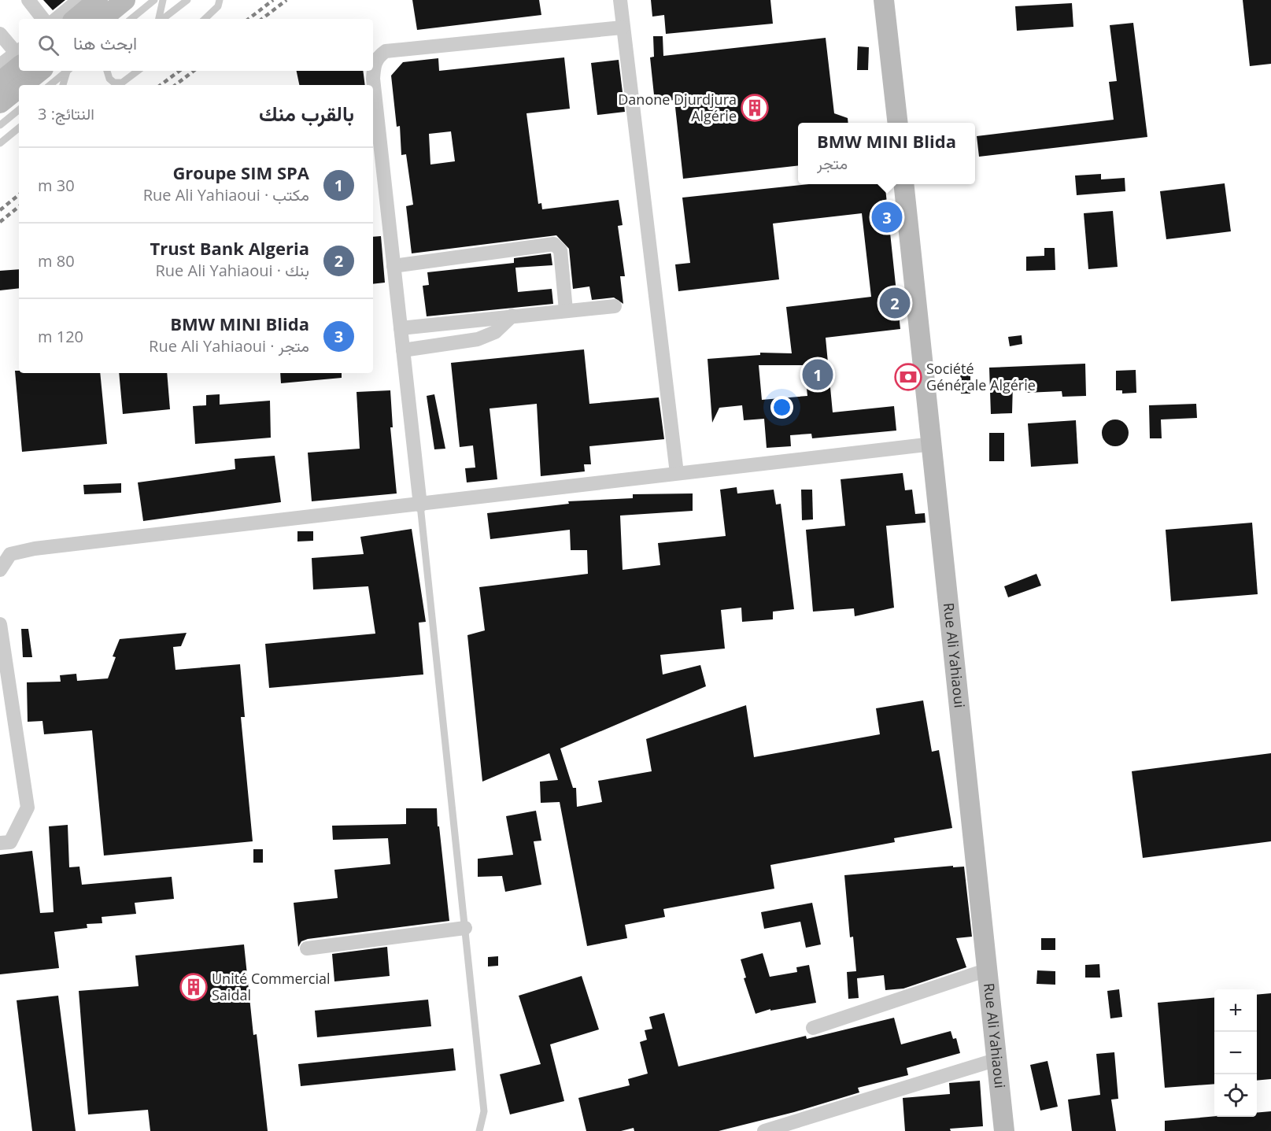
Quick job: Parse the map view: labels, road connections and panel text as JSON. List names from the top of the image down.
{
  "streets": {
    "main road": ["Rue Ali Yahiaoui"]
  },
  "places": {
    "building": ["Danone Djurdjura Algérie", "Unité Commercial Saidal"],
    "bank": ["Société Générale Algérie"]
  },
  "page": {
    "search": "ابحث هنا",
    "heading": ["بالقرب منك", "النتائج: 3"],
    "popup": ["BMW MINI Blida", "متجر"],
    "list": [
      {
        "mark": "1",
        "name": "Groupe SIM SPA",
        "note": "مكتب · Rue Ali Yahiaoui",
        "value": "30 m"
      },
      {
        "mark": "2",
        "name": "Trust Bank Algeria",
        "note": "بنك · Rue Ali Yahiaoui",
        "value": "80 m"
      },
      {
        "mark": "3",
        "name": "BMW MINI Blida",
        "note": "متجر · Rue Ali Yahiaoui",
        "value": "120 m"
      }
    ],
    "pins": ["3", "2", "1"],
    "map_buttons": ["+", "−"]
  }
}
